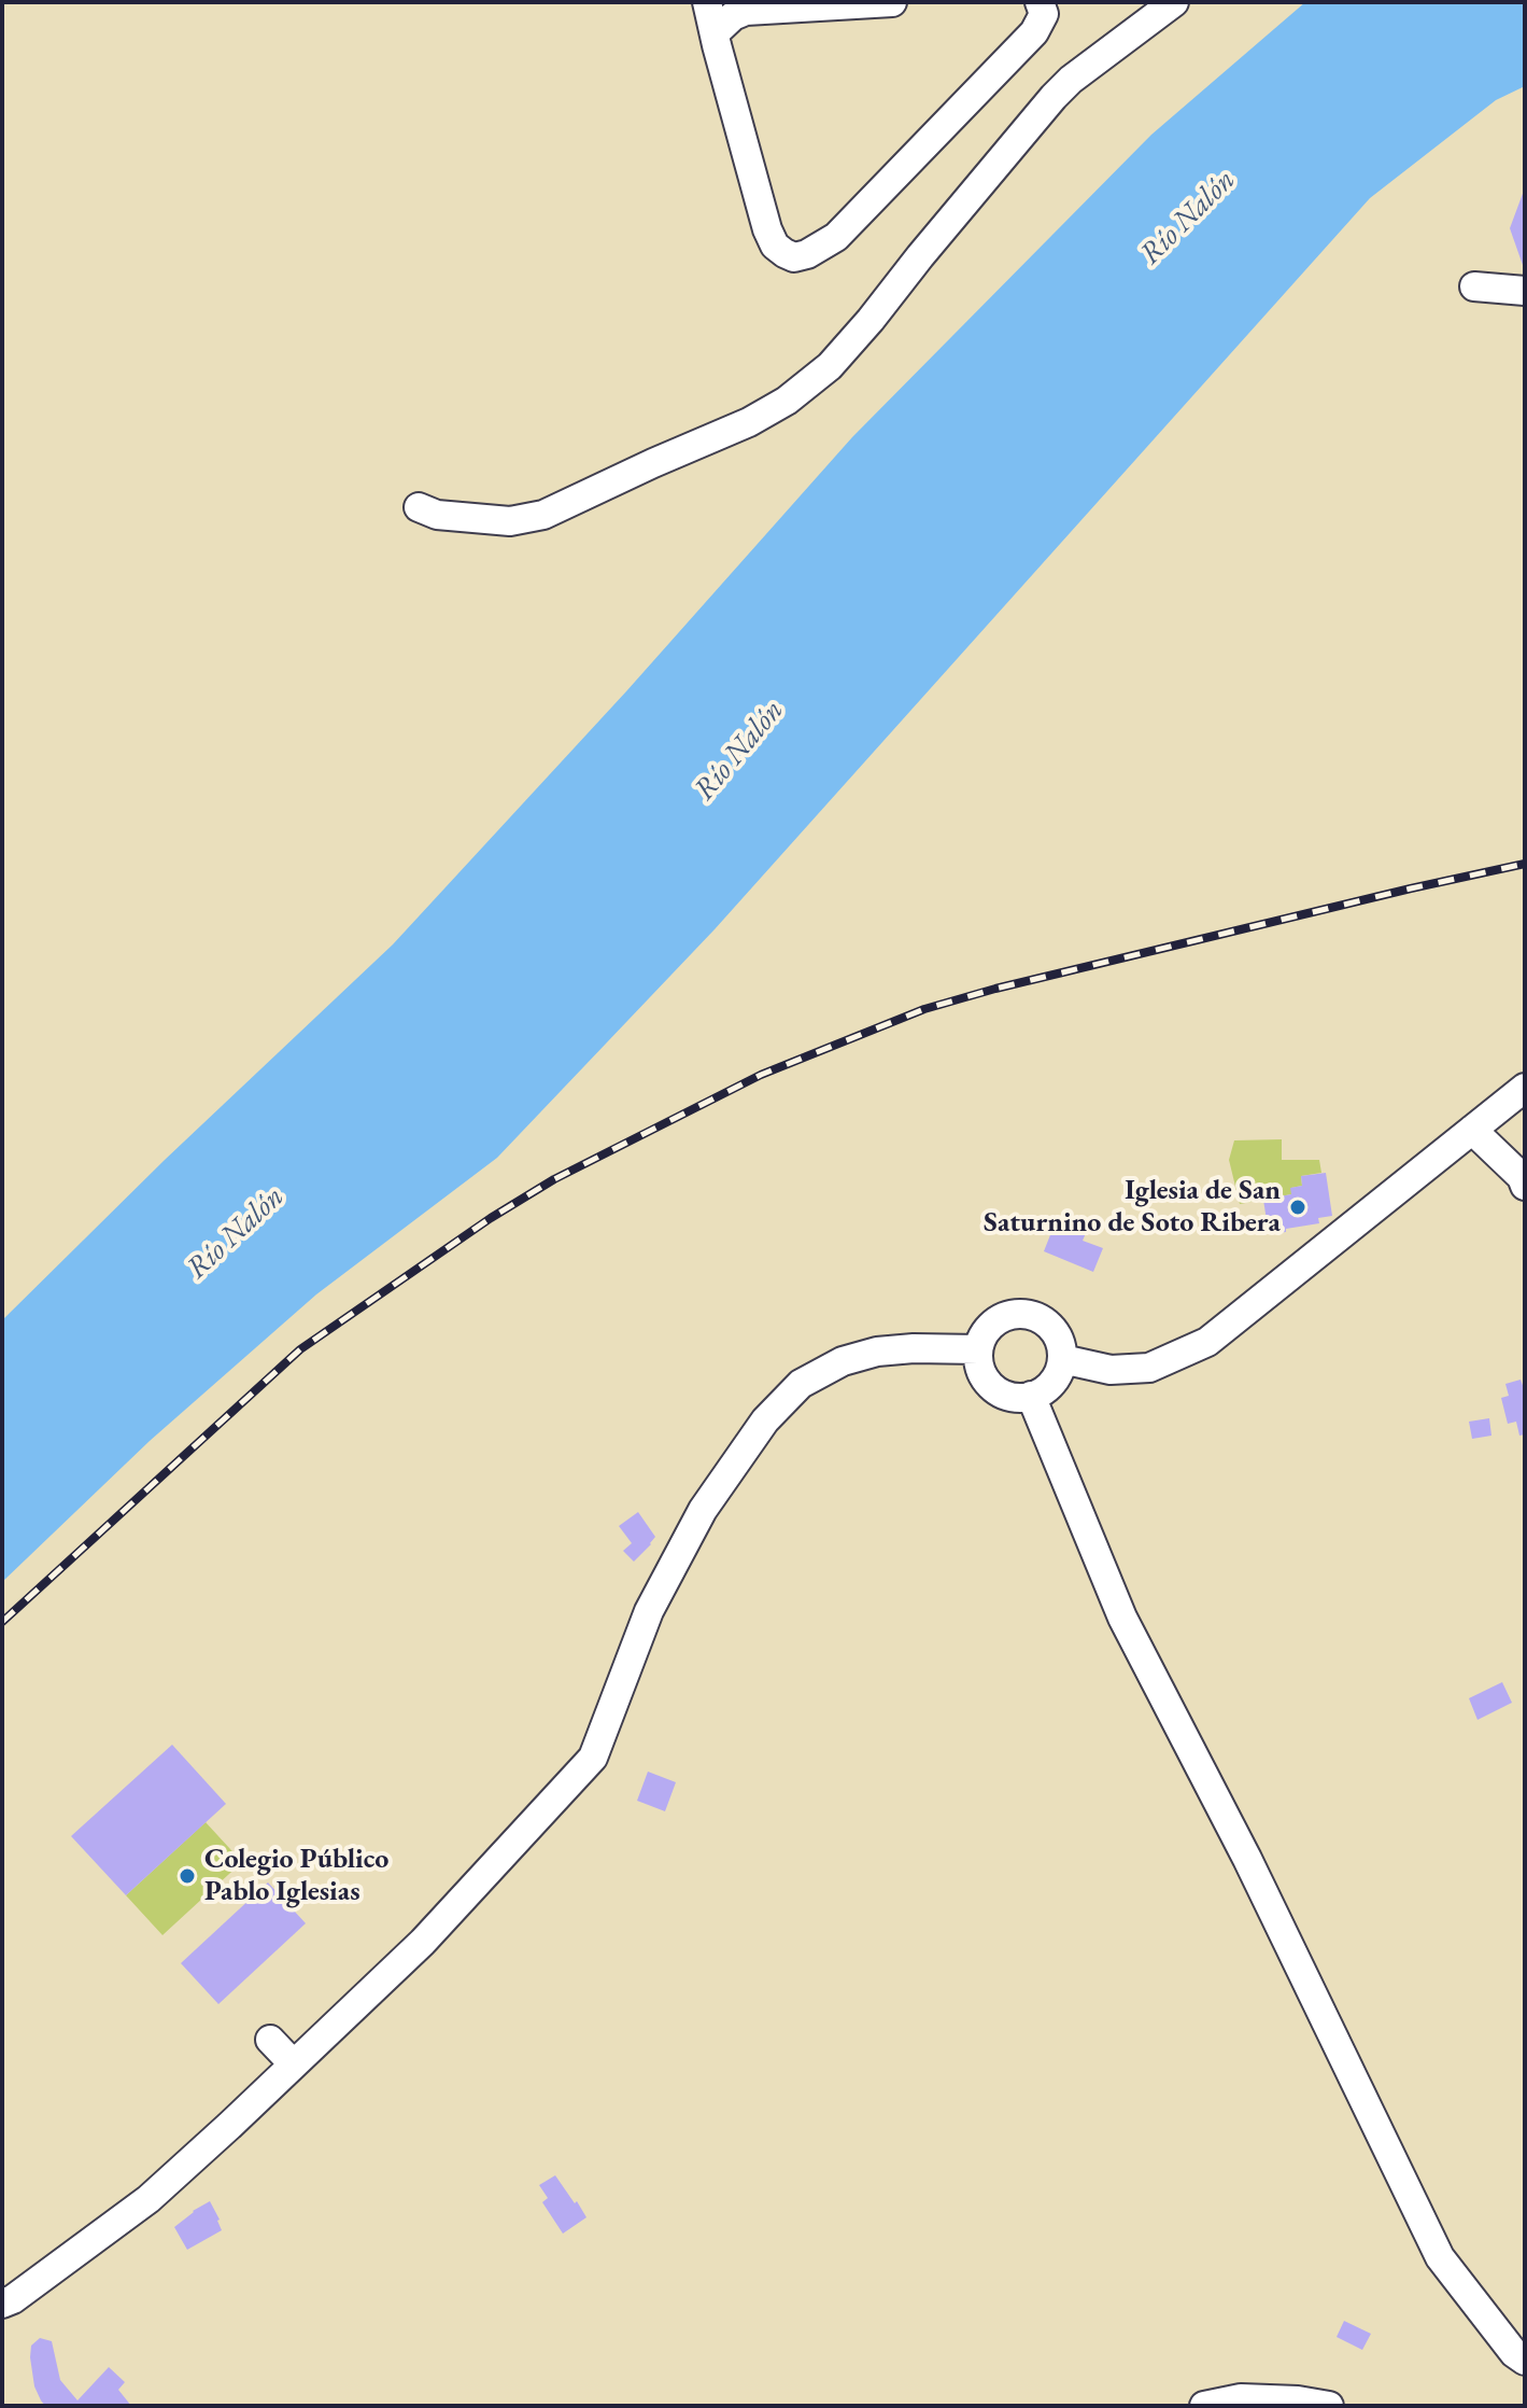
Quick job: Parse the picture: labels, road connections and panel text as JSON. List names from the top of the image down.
{
  "water": ["Río Nalón"],
  "places": ["Iglesia de San Saturnino de Soto Ribera", "Colegio Público Pablo Iglesias"]
}
